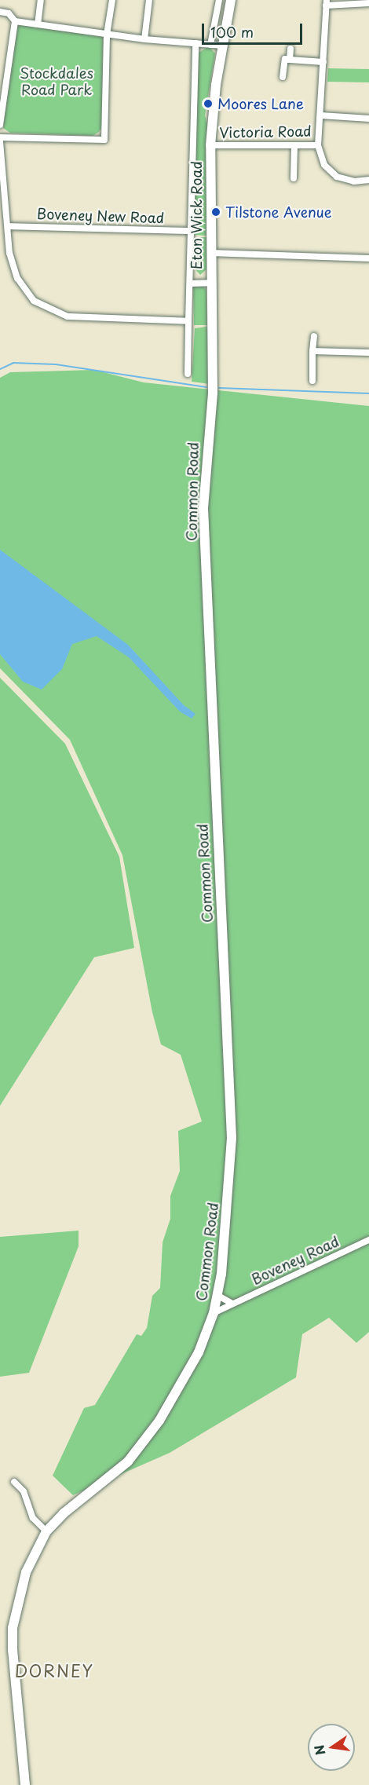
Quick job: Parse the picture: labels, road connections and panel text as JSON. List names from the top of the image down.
{
  "streets": {
    "main road": ["Eton Wick Road", "Common Road"],
    "street": ["Victoria Road", "Boveney New Road", "Boveney Road"]
  },
  "crossings": [
    ["Victoria Road", "Eton Wick Road"],
    ["Eton Wick Road", "Common Road"],
    ["Common Road", "Boveney Road"]
  ],
  "districts": ["DORNEY"],
  "parks": ["Stockdales Road Park"],
  "places": ["Moores Lane", "Tilstone Avenue"],
  "scale_bar": "100 m",
  "north": "left"
}
